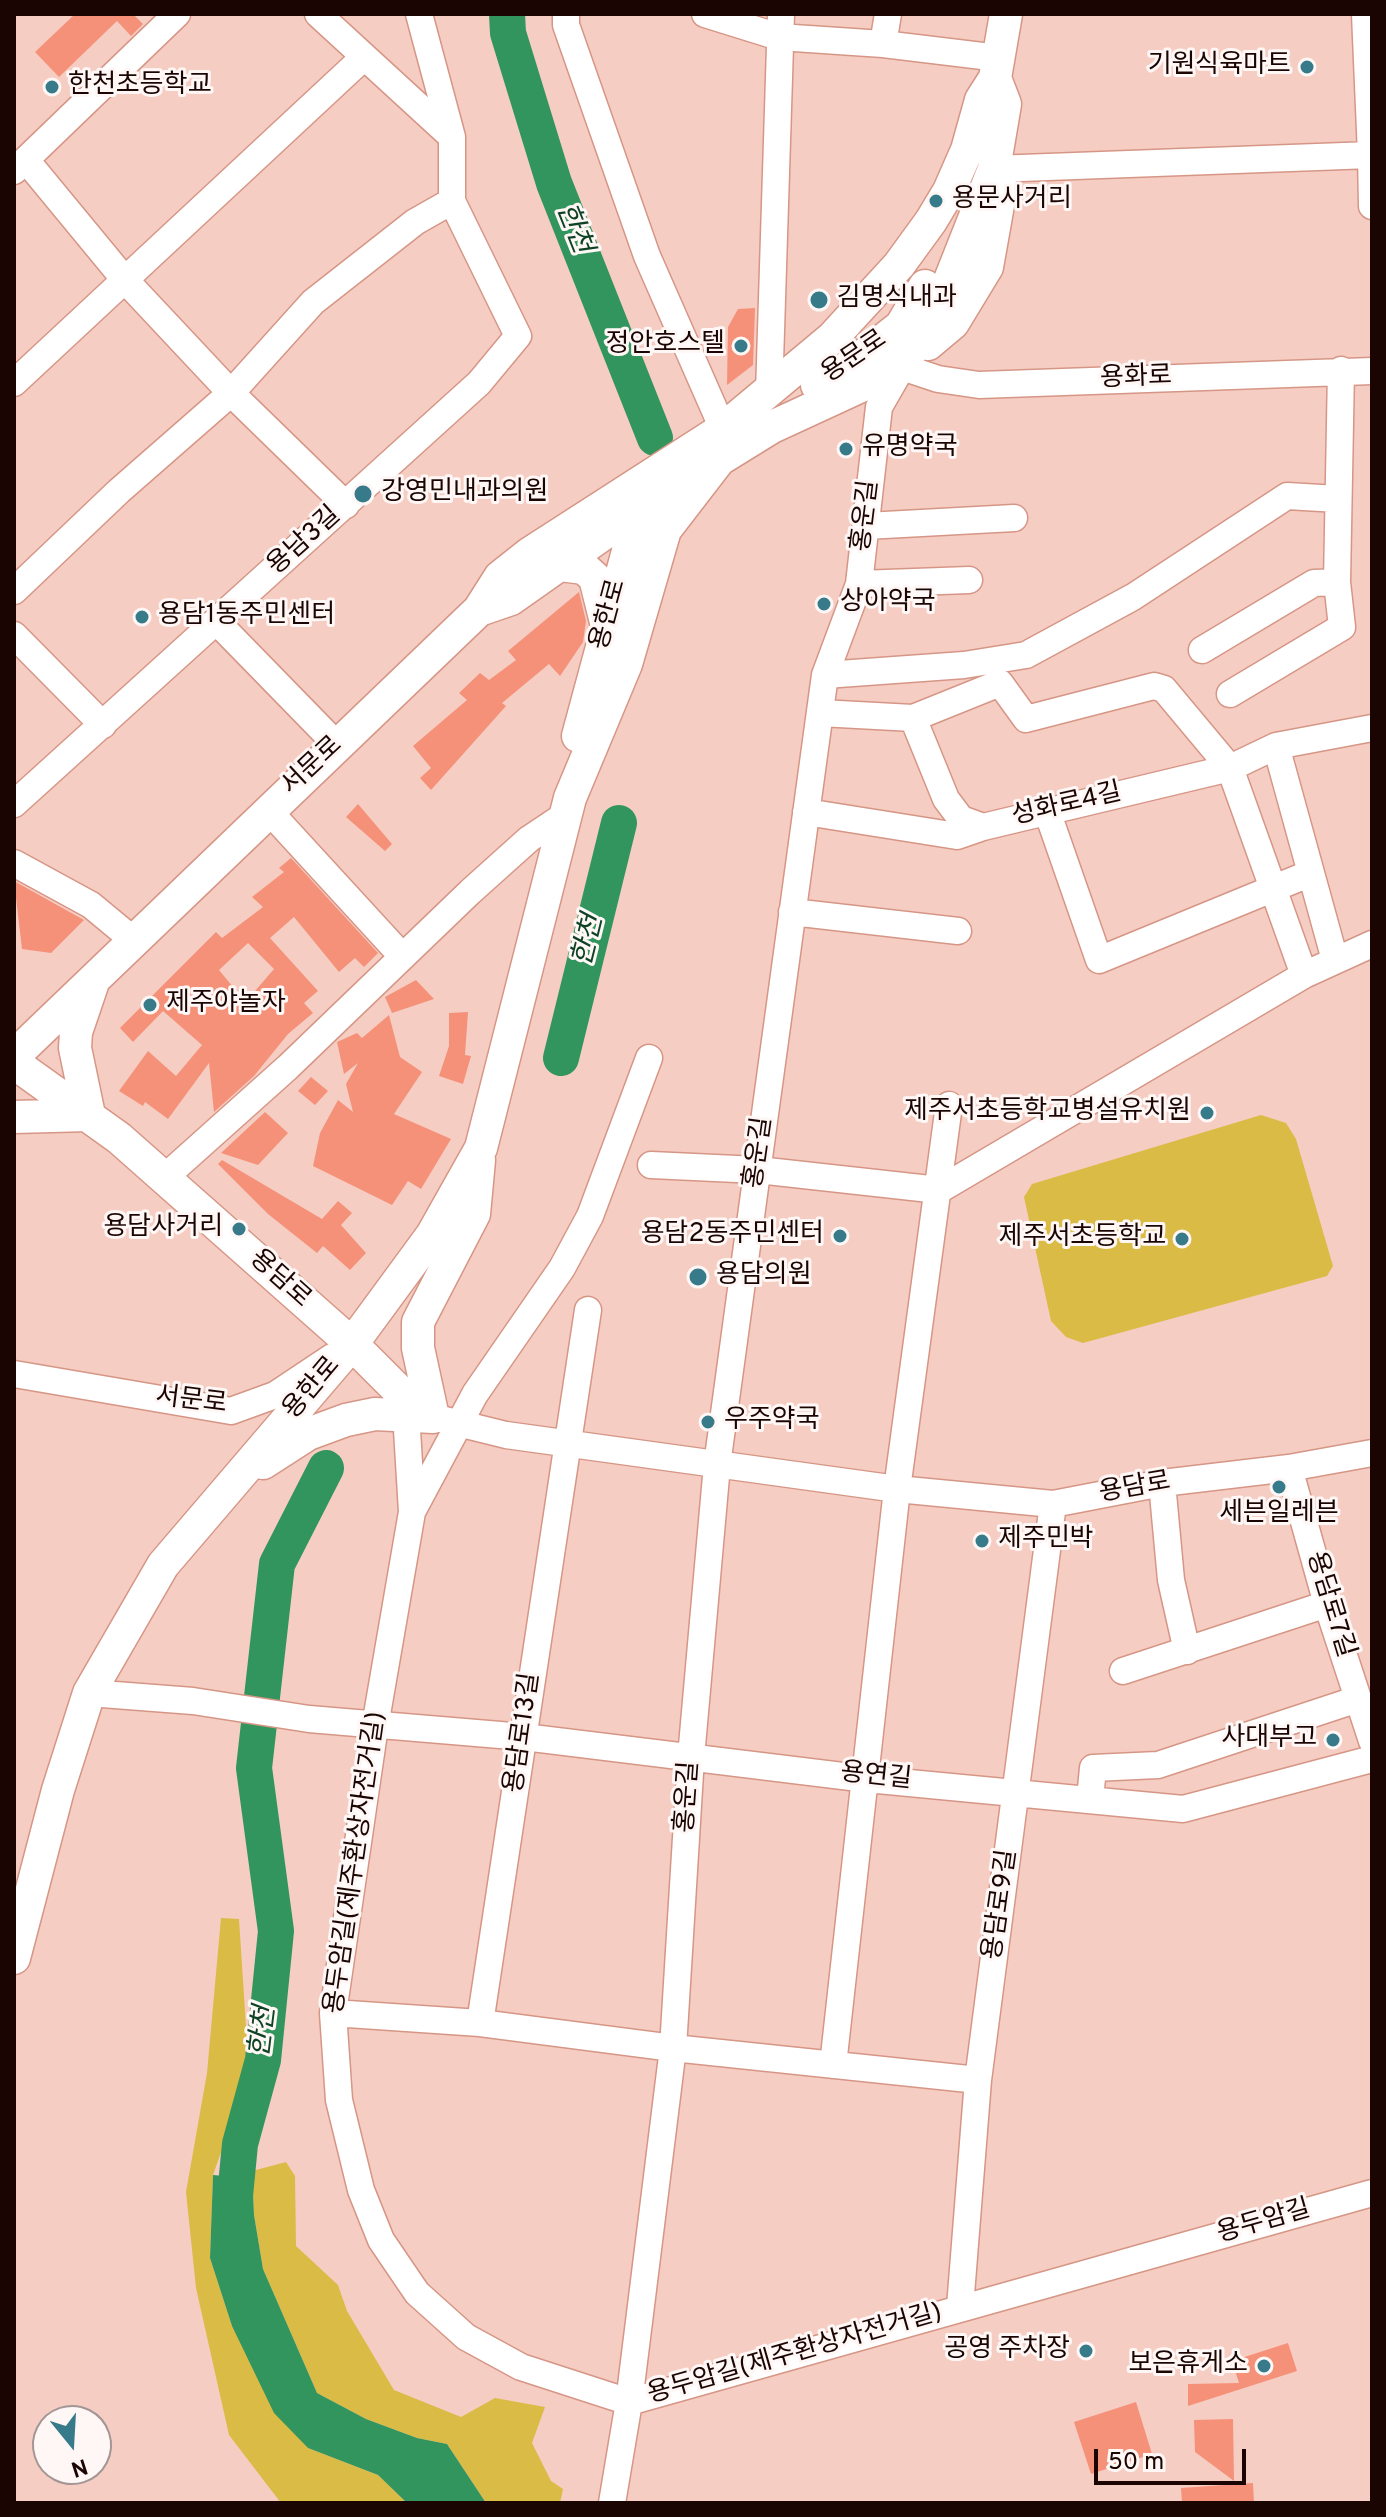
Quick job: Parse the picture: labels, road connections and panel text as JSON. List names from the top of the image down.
{
  "streets": {
    "main road": [
      "용문로",
      "용한로",
      "서문로",
      "용담로"
    ],
    "street": [
      "용화로",
      "홍운길",
      "용남3길",
      "성화로4길",
      "용담로7길",
      "용담로13길",
      "용연길",
      "용두암길(제주환상자전거길)",
      "용담로9길",
      "용두암길"
    ]
  },
  "crossings": [
    ["용문로", "용화로"],
    ["용문로", "홍운길"],
    ["용문로", "용한로"],
    ["용화로", "홍운길"],
    ["홍운길", "용담로"],
    ["홍운길", "용연길"],
    ["홍운길", "용두암길(제주환상자전거길)"],
    ["용한로", "서문로"],
    ["용한로", "용담로"],
    ["용한로", "용연길"],
    ["서문로", "용담로"],
    ["용담로", "용담로7길"],
    ["용담로", "용담로13길"],
    ["용담로", "용두암길(제주환상자전거길)"],
    ["용담로", "용담로9길"],
    ["용담로13길", "용연길"],
    ["용연길", "용두암길(제주환상자전거길)"],
    ["용연길", "용담로9길"],
    ["용두암길(제주환상자전거길)", "용담로9길"],
    ["용두암길(제주환상자전거길)", "용두암길"]
  ],
  "water": ["한천"],
  "places": [
    "기원식육마트",
    "한천초등학교",
    "용문사거리",
    "김명식내과",
    "정안호스텔",
    "유명약국",
    "강영민내과의원",
    "상아약국",
    "용담1동주민센터",
    "제주야놀자",
    "제주서초등학교병설유치원",
    "용담사거리",
    "용담2동주민센터",
    "제주서초등학교",
    "용담의원",
    "우주약국",
    "세븐일레븐",
    "제주민박",
    "사대부고",
    "공영 주차장",
    "보은휴게소"
  ],
  "scale_bar": "50 m",
  "north": "bottom"
}
